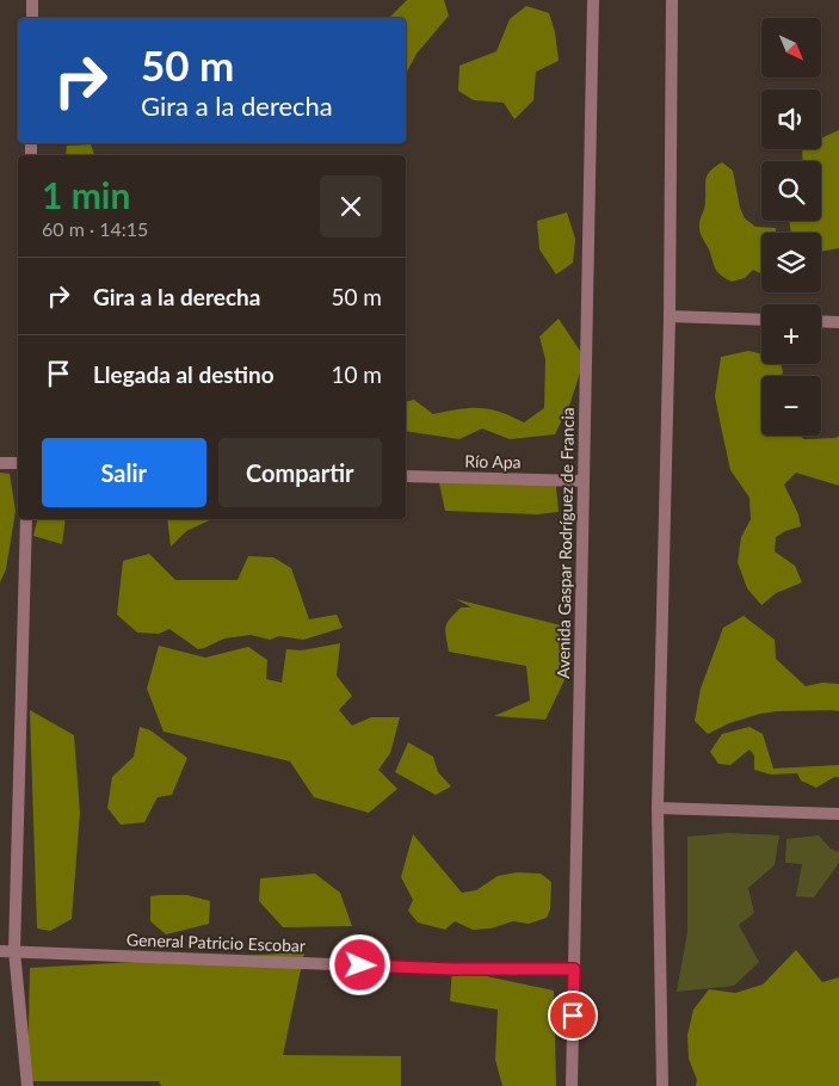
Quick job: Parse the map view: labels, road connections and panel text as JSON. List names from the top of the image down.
{
  "streets": {
    "street": ["Río Apa", "Avenida Gaspar Rodríguez de Francia", "General Patricio Escobar"]
  },
  "crossings": [
    ["Río Apa", "Avenida Gaspar Rodríguez de Francia"],
    ["Avenida Gaspar Rodríguez de Francia", "General Patricio Escobar"]
  ],
  "north": "bottom right",
  "page": {
    "map_buttons": ["+", "−"],
    "turn": ["50 m", "Gira a la derecha"],
    "heading": ["1 min", "60 m · 14:15"],
    "list": [
      {
        "name": "Gira a la derecha",
        "value": "50 m"
      },
      {
        "name": "Llegada al destino",
        "value": "10 m"
      }
    ],
    "buttons": ["Salir", "Compartir"]
  }
}
